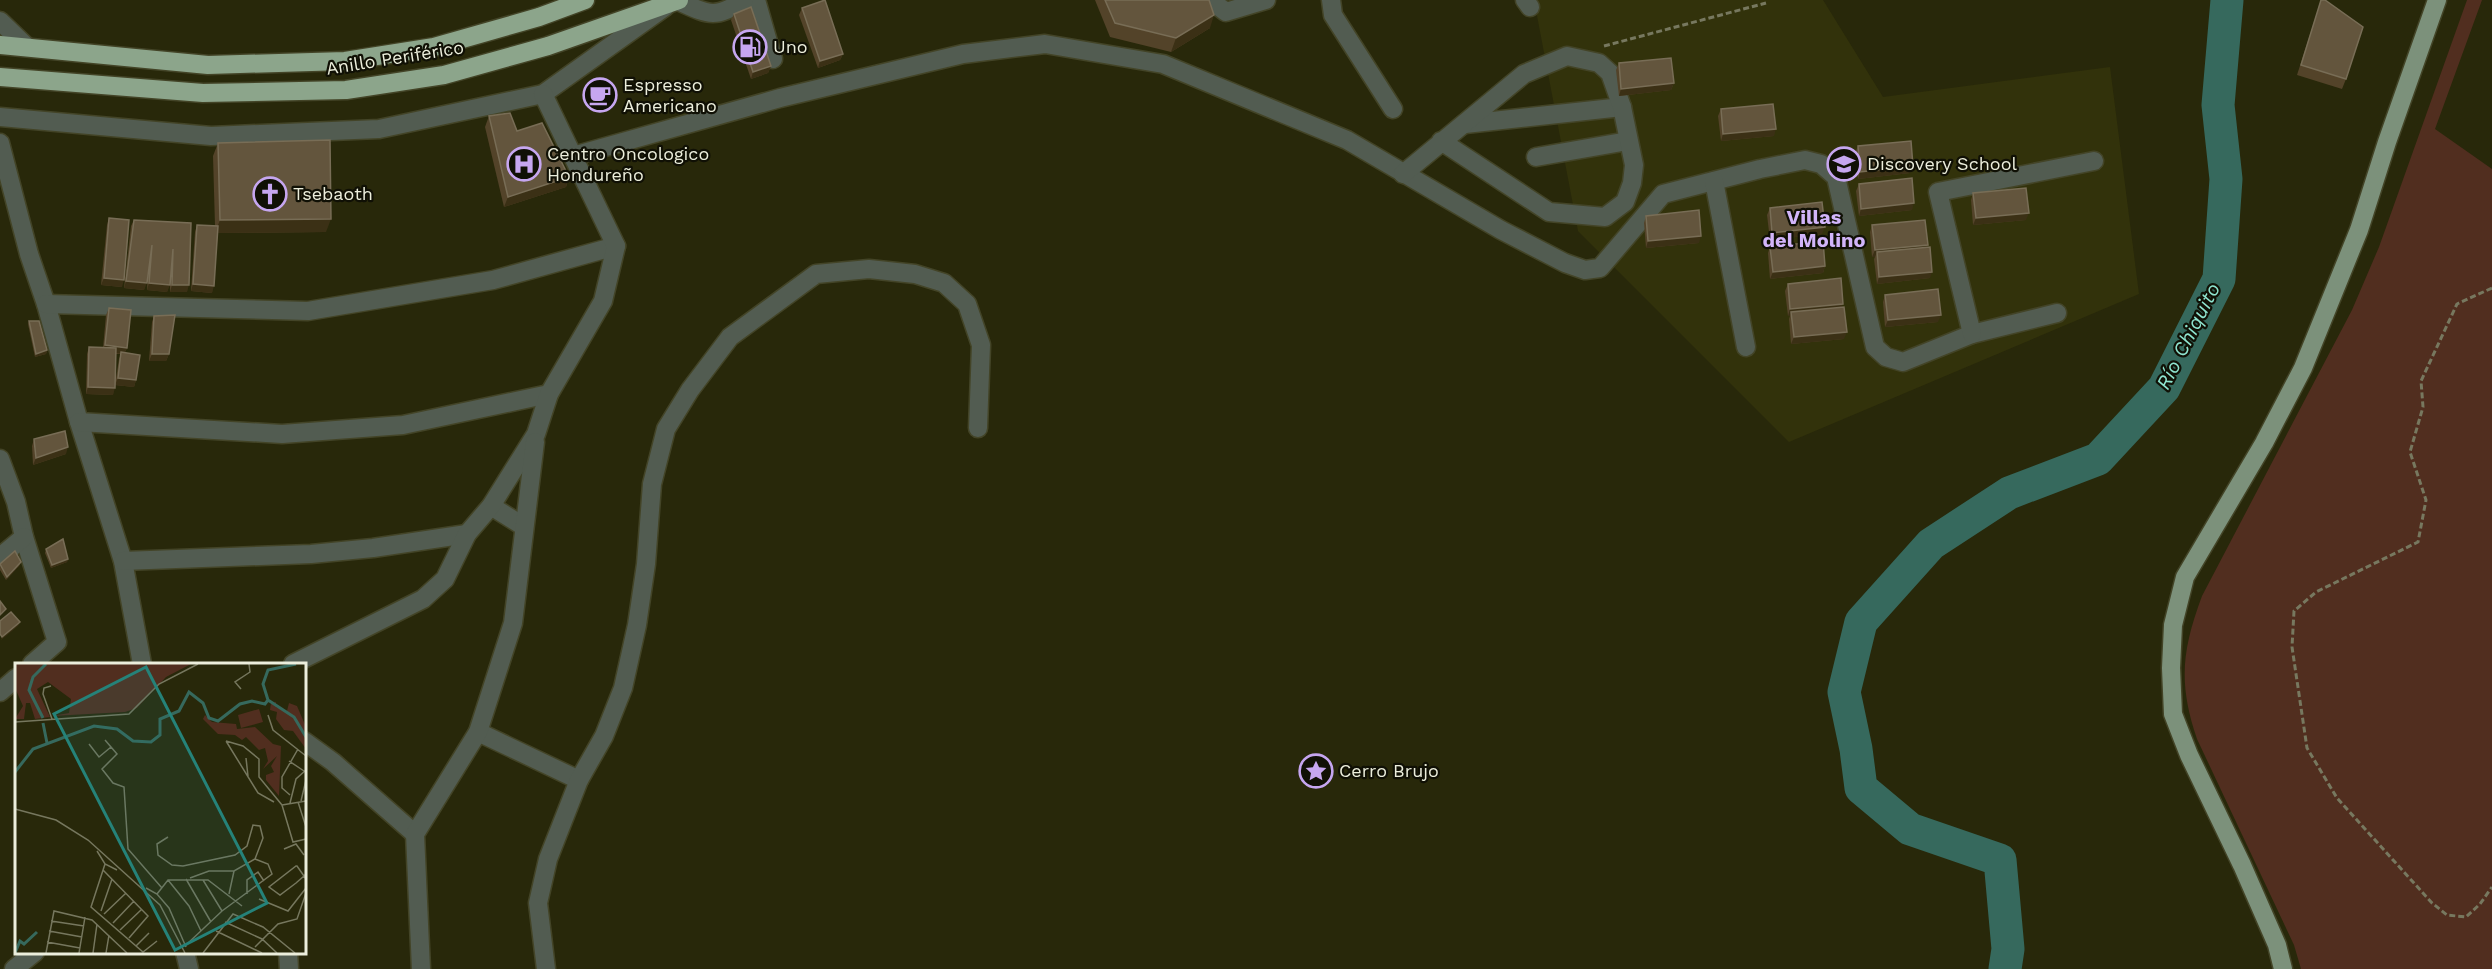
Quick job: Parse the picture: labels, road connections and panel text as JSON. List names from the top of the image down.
{
  "streets": {
    "highway": ["Anillo Periférico"]
  },
  "districts": ["Villas del Molino"],
  "water": ["Río Chiquito"],
  "places": {
    "fuel station": ["Uno"],
    "cafe": ["Espresso Americano"],
    "hospital": ["Centro Oncologico Hondureño"],
    "school or university": ["Discovery School"],
    "church": ["Tsebaoth"],
    "place": ["Cerro Brujo"]
  }
}
